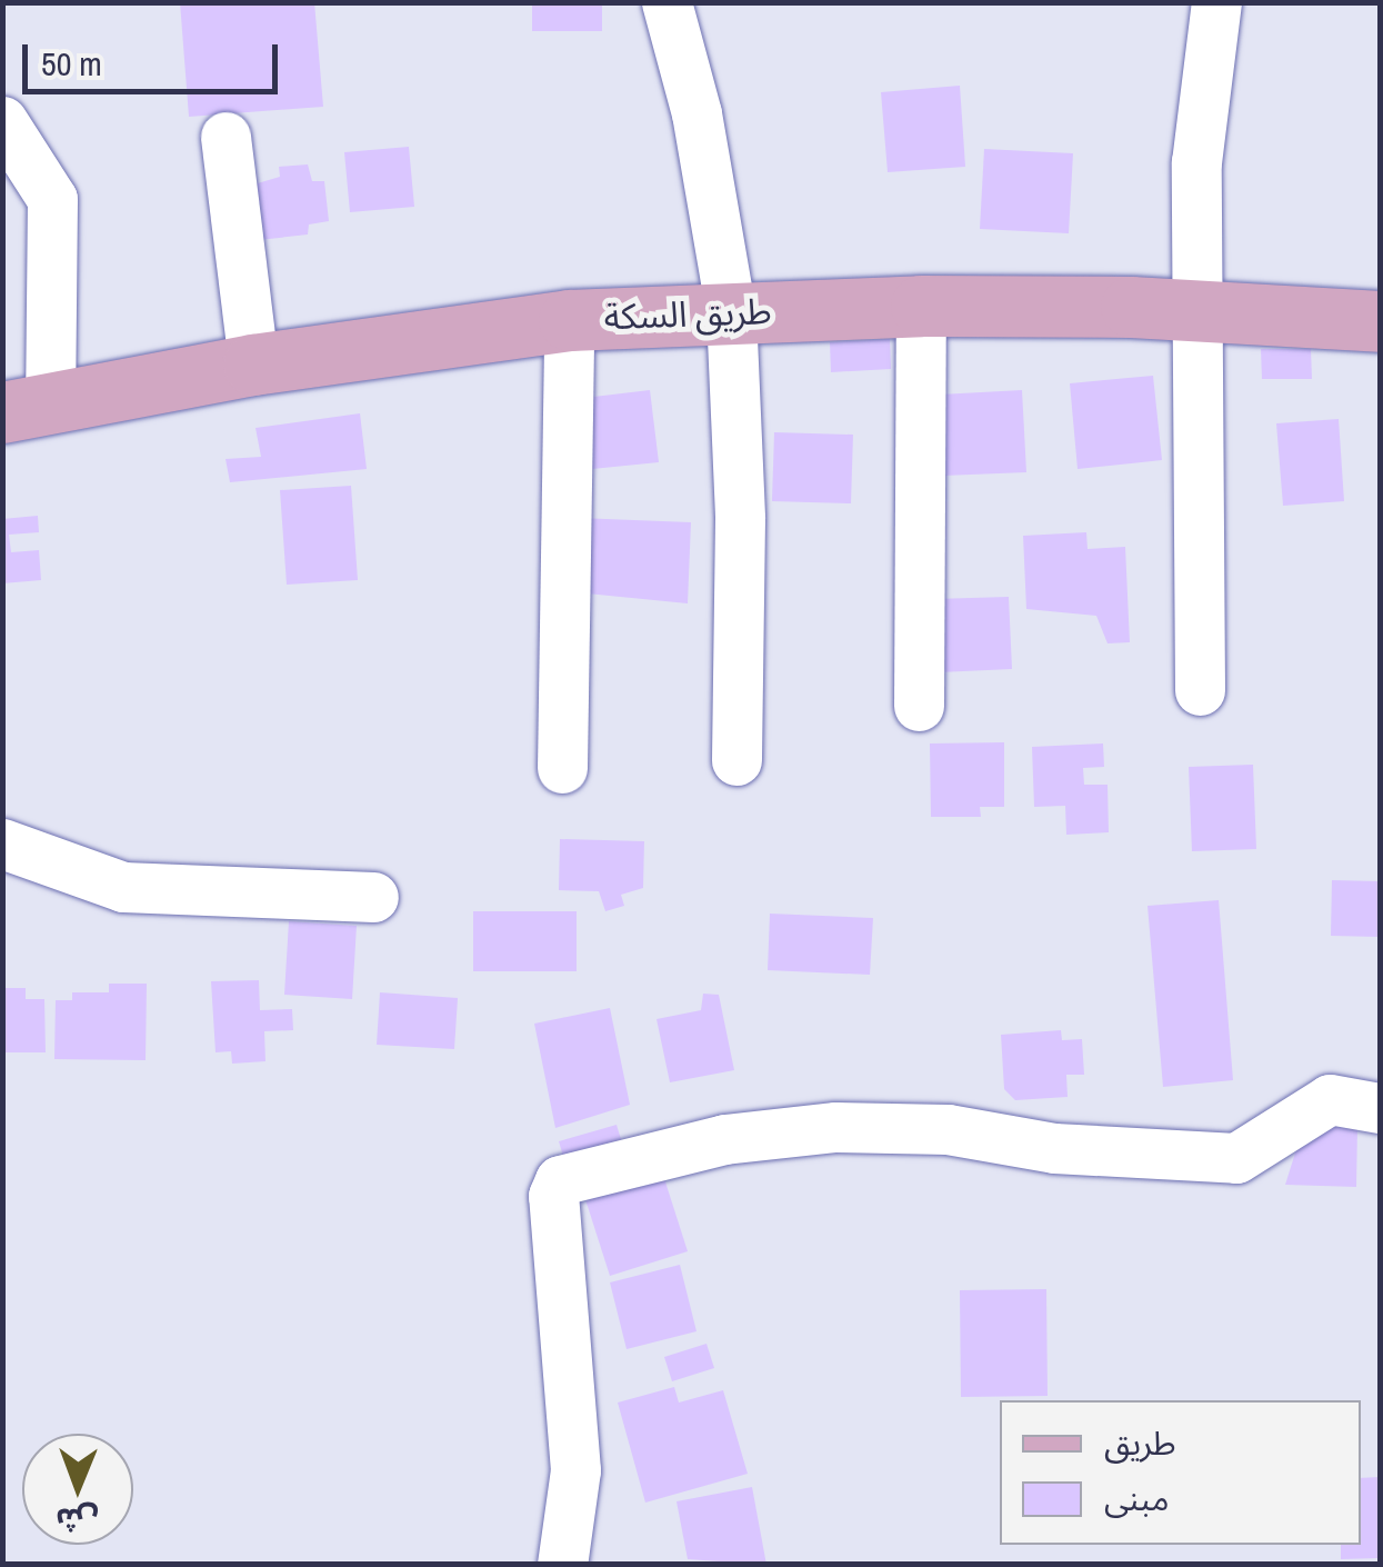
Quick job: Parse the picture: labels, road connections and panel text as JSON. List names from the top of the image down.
{
  "streets": {
    "main road": ["طريق السكة"]
  },
  "legend": ["طريق", "مبنى"],
  "scale_bar": "50 m",
  "north": "bottom"
}
